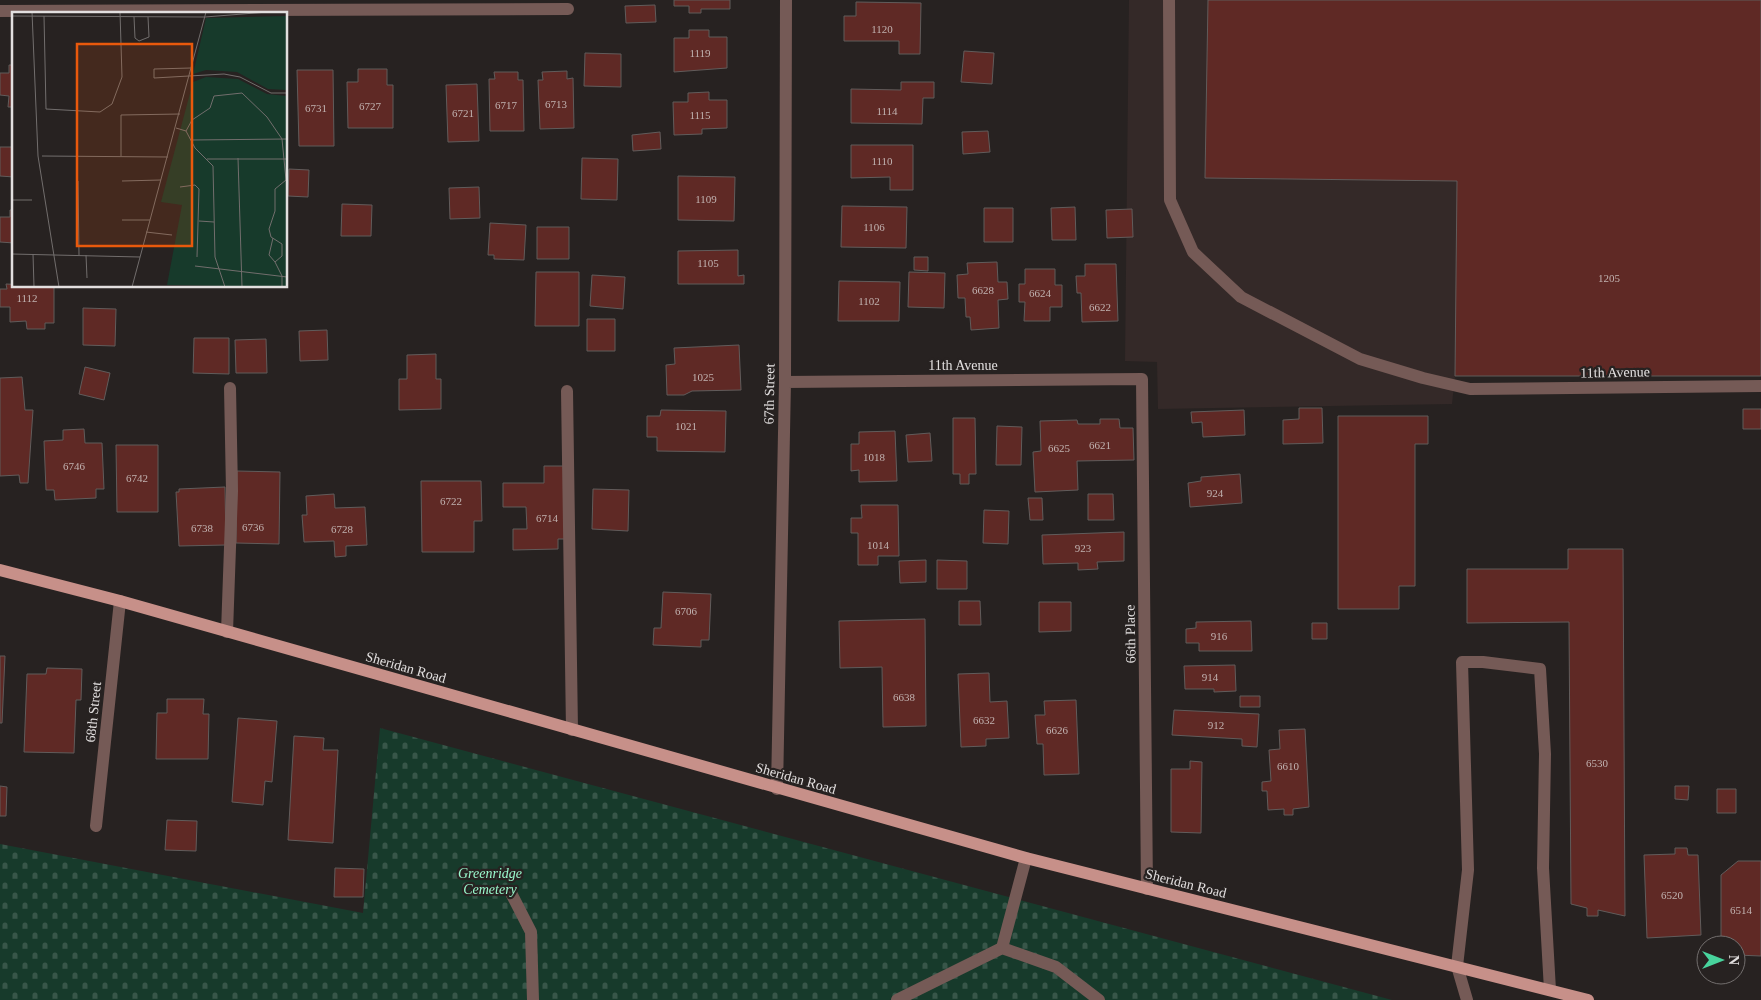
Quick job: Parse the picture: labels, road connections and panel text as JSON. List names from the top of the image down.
{
  "streets": {
    "main road": ["Sheridan Road"],
    "street": [
      "11th Avenue",
      "67th Street",
      "66th Place",
      "68th Street"
    ]
  },
  "crossings": [
    ["11th Avenue", "67th Street"],
    ["11th Avenue", "66th Place"],
    ["67th Street", "Sheridan Road"],
    ["66th Place", "Sheridan Road"],
    ["Sheridan Road", "68th Street"]
  ],
  "parks": ["Greenridge Cemetery"],
  "house_numbers": [
    "1120",
    "1119",
    "6713",
    "6717",
    "6727",
    "6731",
    "1114",
    "6721",
    "1115",
    "1110",
    "1109",
    "1106",
    "1105",
    "1205",
    "6628",
    "6624",
    "1112",
    "1102",
    "6622",
    "1025",
    "1021",
    "6621",
    "6625",
    "1018",
    "6746",
    "6742",
    "924",
    "6722",
    "6714",
    "6736",
    "6738",
    "6728",
    "1014",
    "923",
    "6706",
    "916",
    "914",
    "6638",
    "6632",
    "912",
    "6626",
    "6530",
    "6610",
    "6520",
    "6514"
  ],
  "north": "right"
}
